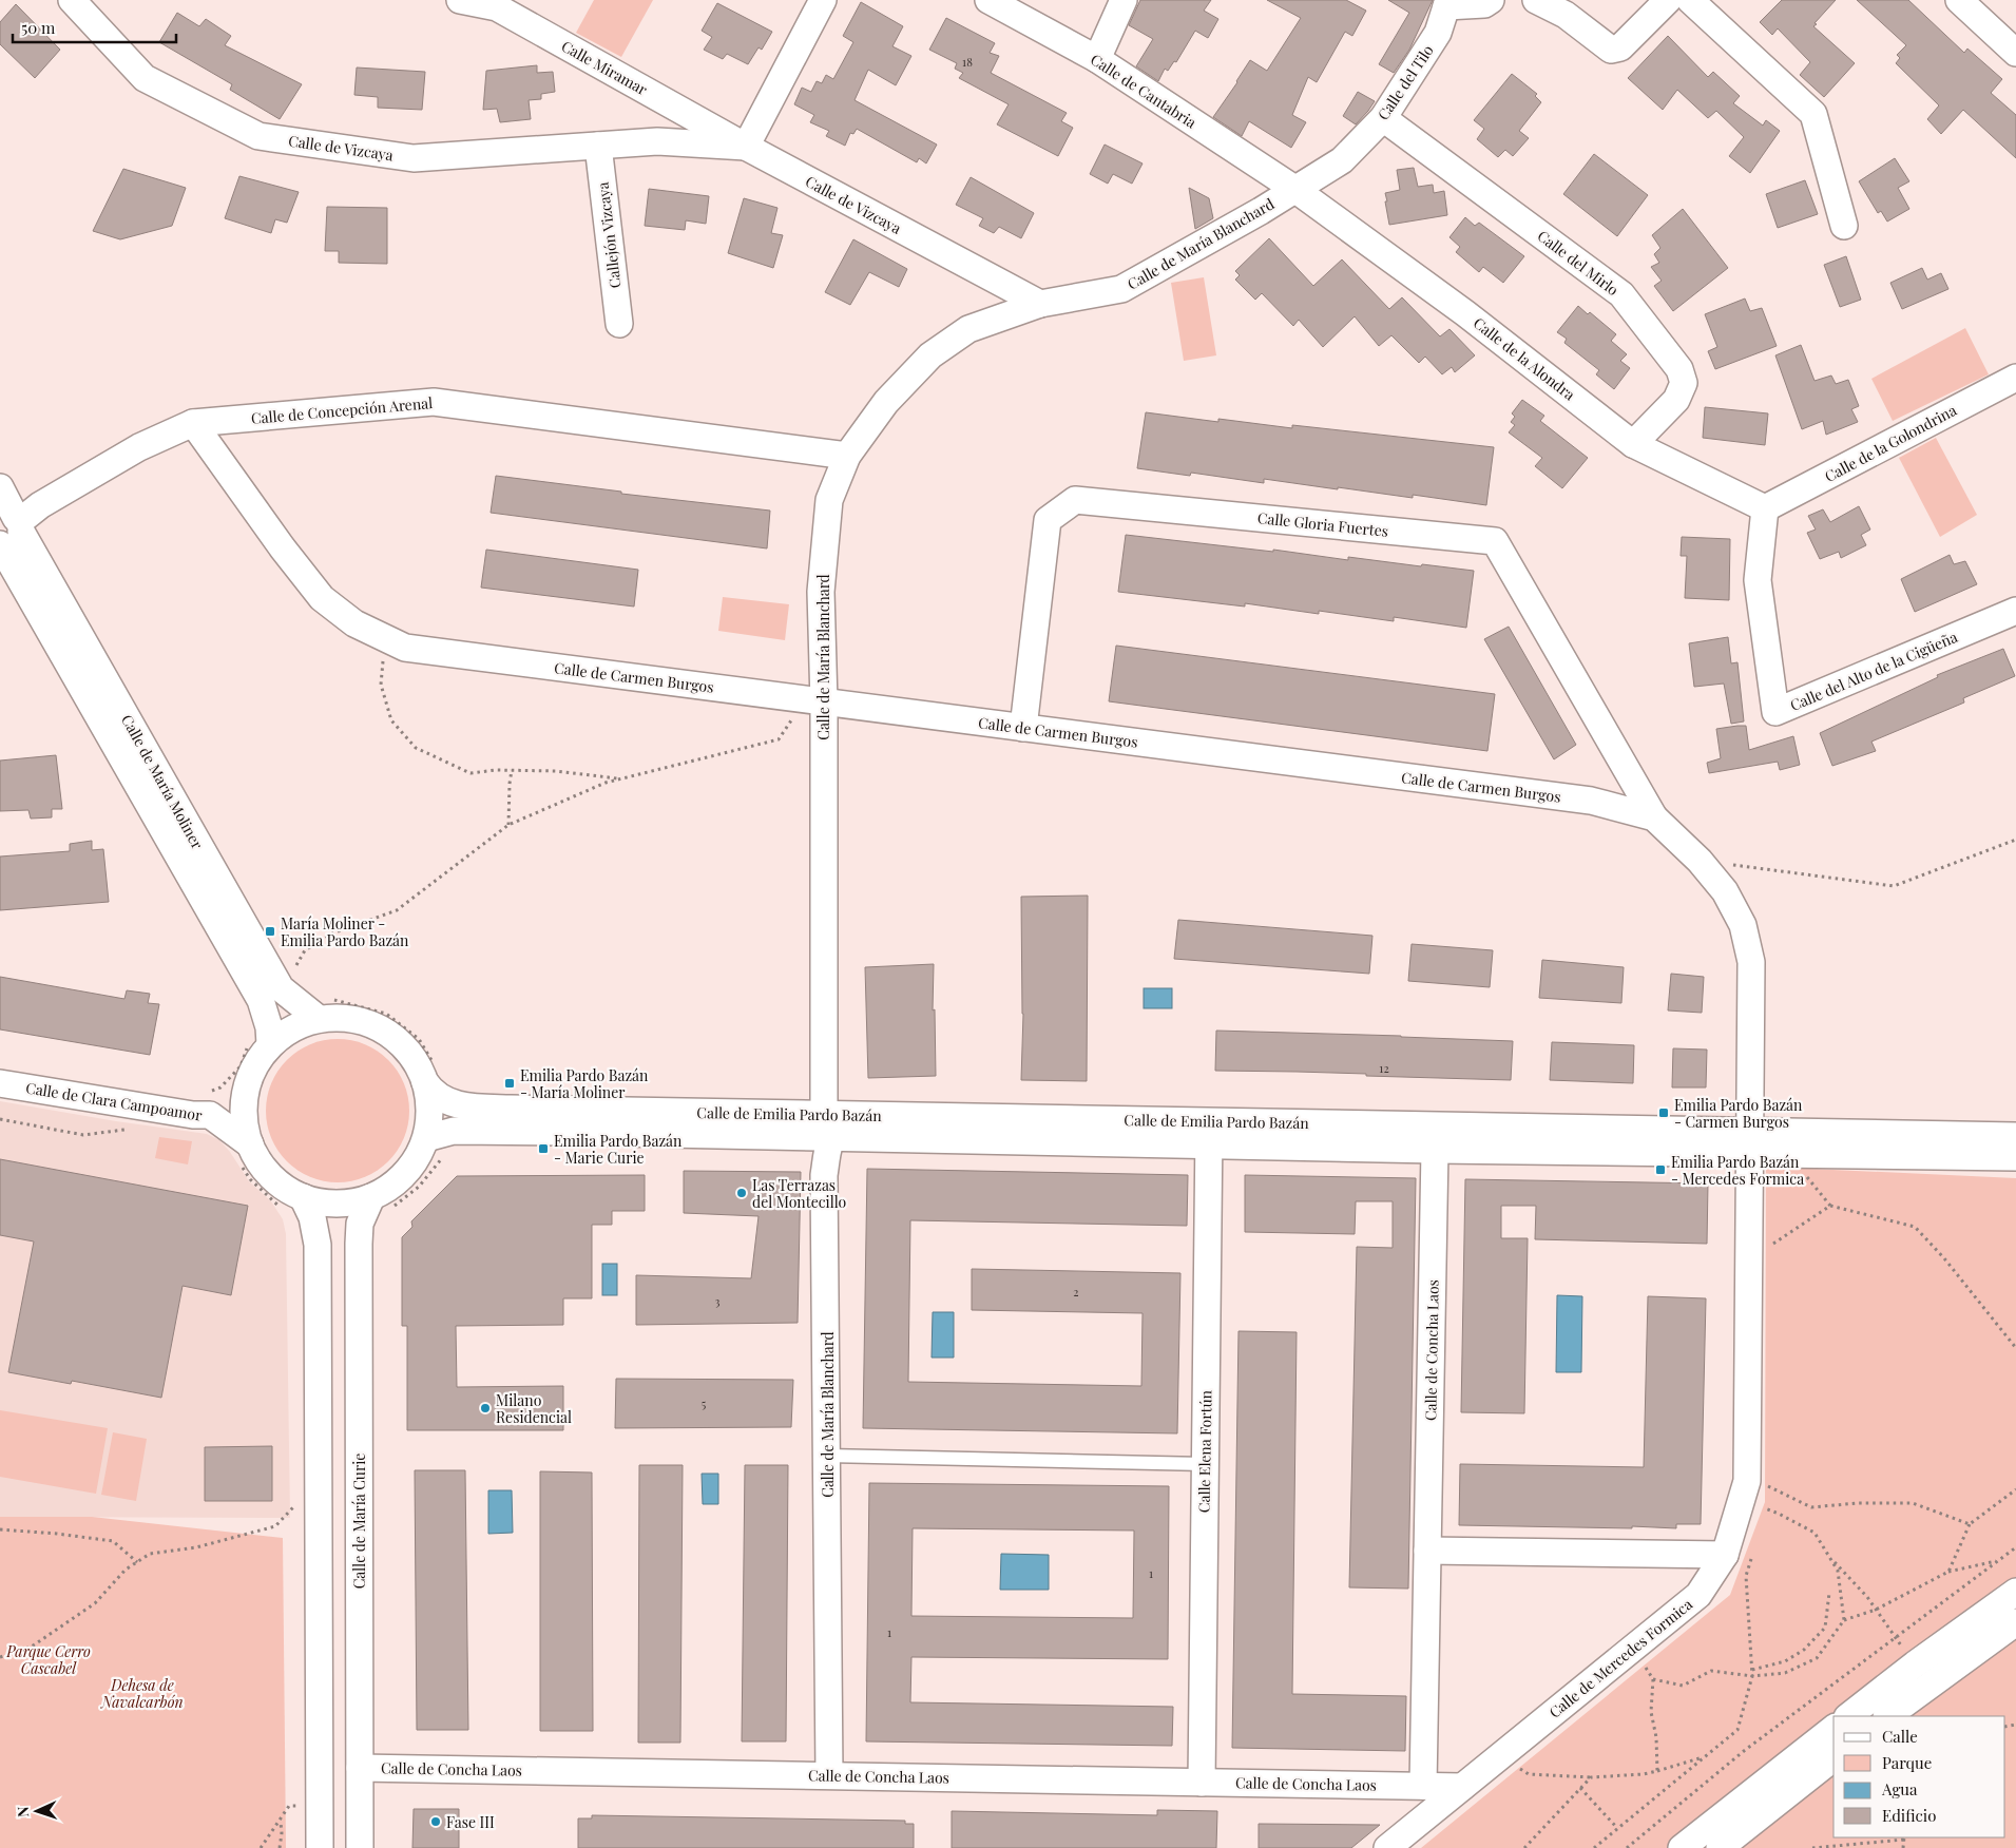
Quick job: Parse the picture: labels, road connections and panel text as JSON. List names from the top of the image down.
{
  "streets": {
    "street": [
      "Calle Miramar",
      "Calle del Tilo",
      "Calle de Cantabria",
      "Calle de Vizcaya",
      "Callejón Vizcaya",
      "Calle de María Blanchard",
      "Calle del Mirlo",
      "Calle de la Alondra",
      "Calle de Concepción Arenal",
      "Calle de la Golondrina",
      "Calle Gloria Fuertes",
      "Calle del Alto de la Cigüeña",
      "Calle de Carmen Burgos",
      "Calle de María Moliner",
      "Calle de Clara Campoamor",
      "Calle de Emilia Pardo Bazán",
      "Calle de Concha Laos",
      "Calle Elena Fortún",
      "Calle de María Curie",
      "Calle de Mercedes Formica"
    ]
  },
  "crossings": [
    ["Calle Miramar", "Calle de Vizcaya"],
    ["Calle del Tilo", "Calle de Cantabria"],
    ["Calle del Tilo", "Calle de María Blanchard"],
    ["Calle del Tilo", "Calle del Mirlo"],
    ["Calle del Tilo", "Calle de la Alondra"],
    ["Calle de Cantabria", "Calle de María Blanchard"],
    ["Calle de Cantabria", "Calle de la Alondra"],
    ["Calle de Vizcaya", "Callejón Vizcaya"],
    ["Calle de Vizcaya", "Calle de María Blanchard"],
    ["Calle de María Blanchard", "Calle de la Alondra"],
    ["Calle de María Blanchard", "Calle de Concepción Arenal"],
    ["Calle de María Blanchard", "Calle de Carmen Burgos"],
    ["Calle de María Blanchard", "Calle de Emilia Pardo Bazán"],
    ["Calle de María Blanchard", "Calle de Concha Laos"],
    ["Calle del Mirlo", "Calle de la Alondra"],
    ["Calle de la Alondra", "Calle de la Golondrina"],
    ["Calle de la Alondra", "Calle del Alto de la Cigüeña"],
    ["Calle de Concepción Arenal", "Calle de Carmen Burgos"],
    ["Calle de Concepción Arenal", "Calle de María Moliner"],
    ["Calle de la Golondrina", "Calle del Alto de la Cigüeña"],
    ["Calle Gloria Fuertes", "Calle de Carmen Burgos"],
    ["Calle de Carmen Burgos", "Calle de Emilia Pardo Bazán"],
    ["Calle de Carmen Burgos", "Calle de Mercedes Formica"],
    ["Calle de Emilia Pardo Bazán", "Calle de Concha Laos"],
    ["Calle de Emilia Pardo Bazán", "Calle Elena Fortún"],
    ["Calle de Emilia Pardo Bazán", "Calle de Mercedes Formica"],
    ["Calle de Concha Laos", "Calle Elena Fortún"],
    ["Calle de Concha Laos", "Calle de María Curie"],
    ["Calle de Concha Laos", "Calle de Mercedes Formica"]
  ],
  "parks": ["Parque Cerro Cascabel", "Dehesa de Navalcarbón"],
  "places": {
    "transit": [
      "María Moliner - Emilia Pardo Bazán",
      "Emilia Pardo Bazán - María Moliner",
      "Emilia Pardo Bazán - Carmen Burgos",
      "Emilia Pardo Bazán - Marie Curie",
      "Emilia Pardo Bazán - Mercedes Formica"
    ],
    "other": ["Las Terrazas del Montecillo", "Milano Residencial", "Fase III"]
  },
  "house_numbers": [
    "18",
    "12",
    "2",
    "3",
    "5",
    "1",
    "1"
  ],
  "legend": [
    "Calle",
    "Parque",
    "Agua",
    "Edificio"
  ],
  "scale_bar": "50 m",
  "north": "left"
}
